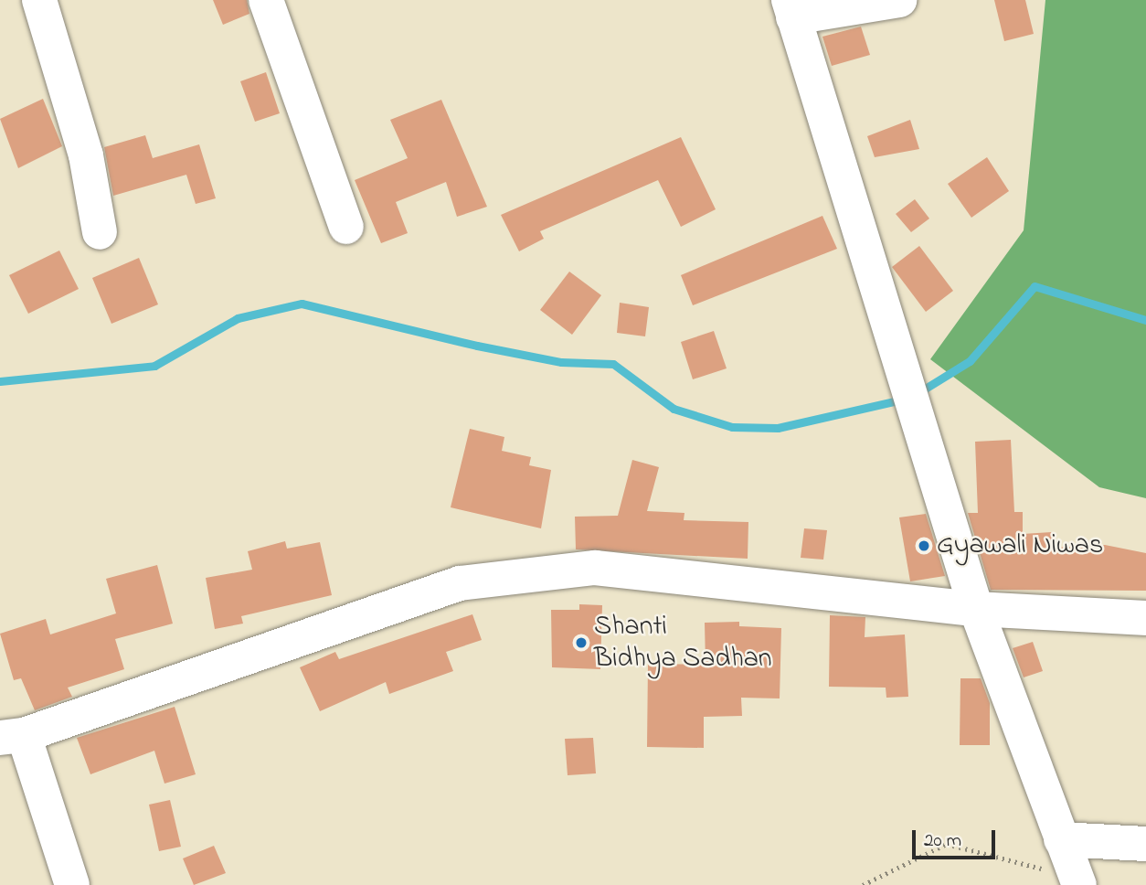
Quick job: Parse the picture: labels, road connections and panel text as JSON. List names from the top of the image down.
{
  "places": ["Gyawali Niwas", "Shanti Bidhya Sadhan"],
  "scale_bar": "20 m"
}
